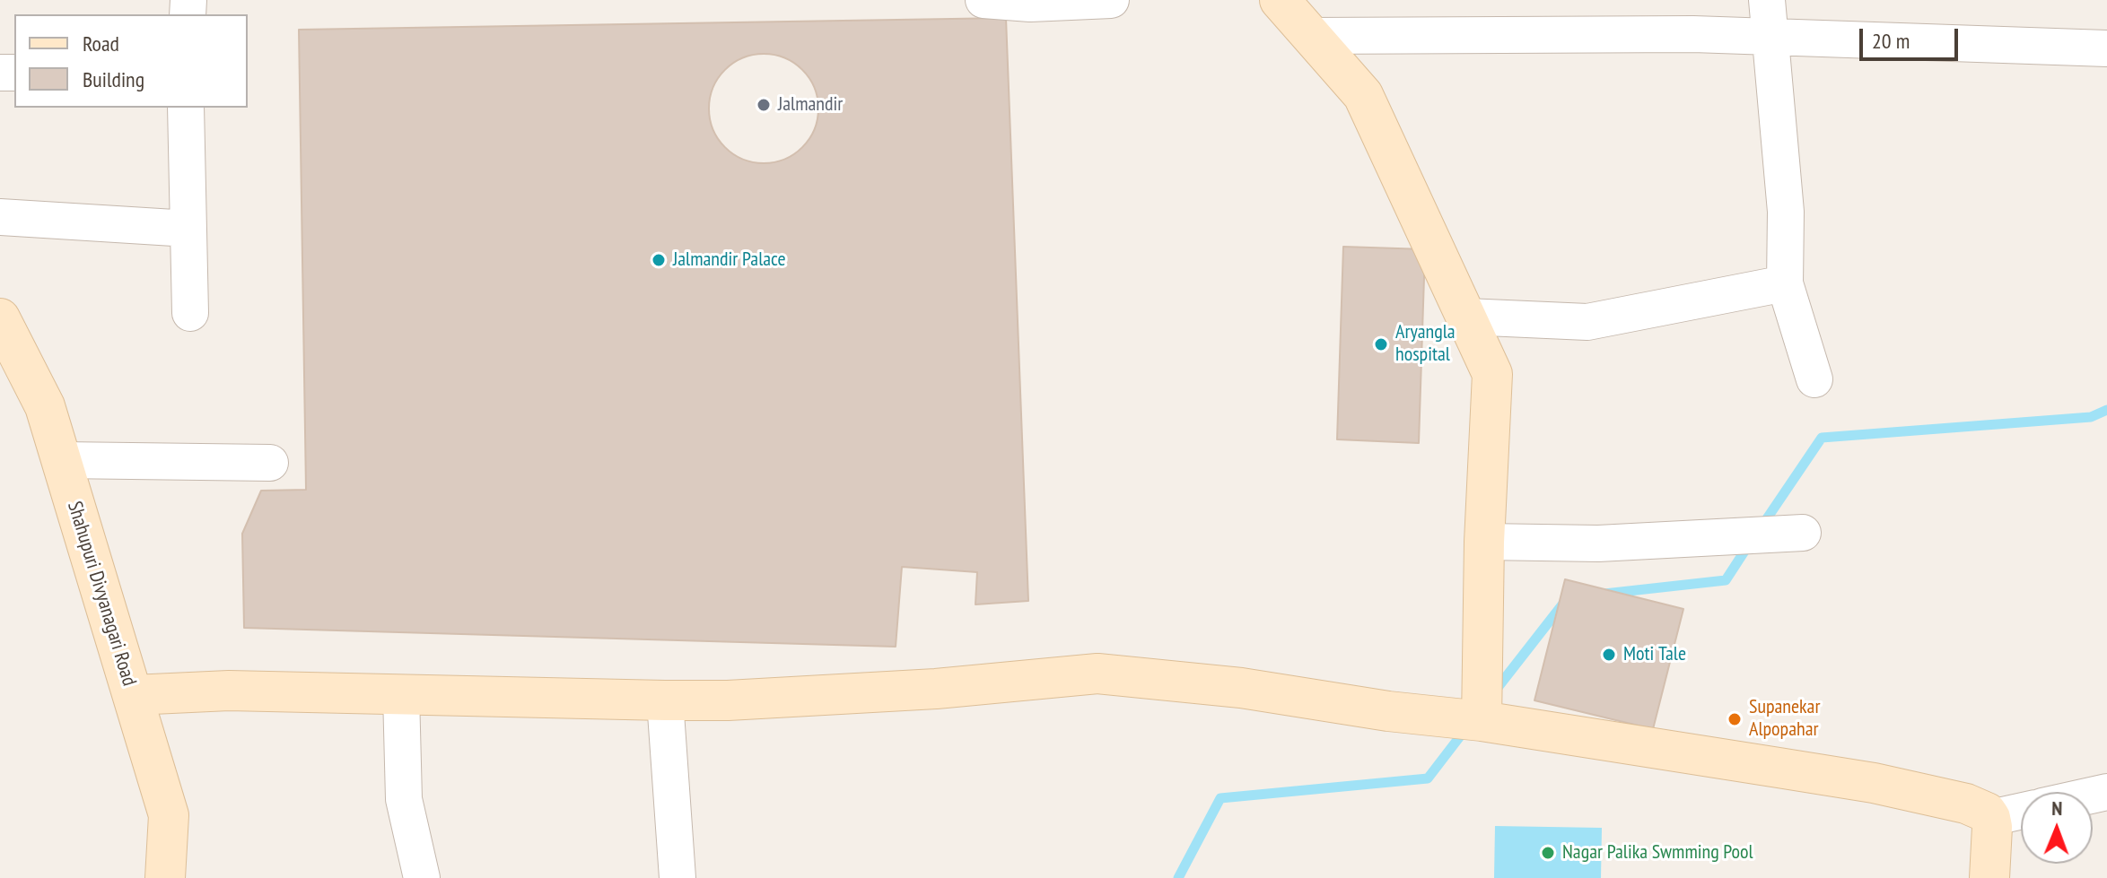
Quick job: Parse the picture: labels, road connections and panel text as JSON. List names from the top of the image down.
{
  "streets": {
    "street": ["Shahupuri Divyanagari Road"]
  },
  "places": [
    "Jalmandir",
    "Jalmandir Palace",
    "Aryangla hospital",
    "Moti Tale",
    "Supanekar Alpopahar",
    "Nagar Palika Swmming Pool"
  ],
  "legend": ["Road", "Building"],
  "scale_bar": "20 m",
  "north": "top"
}
